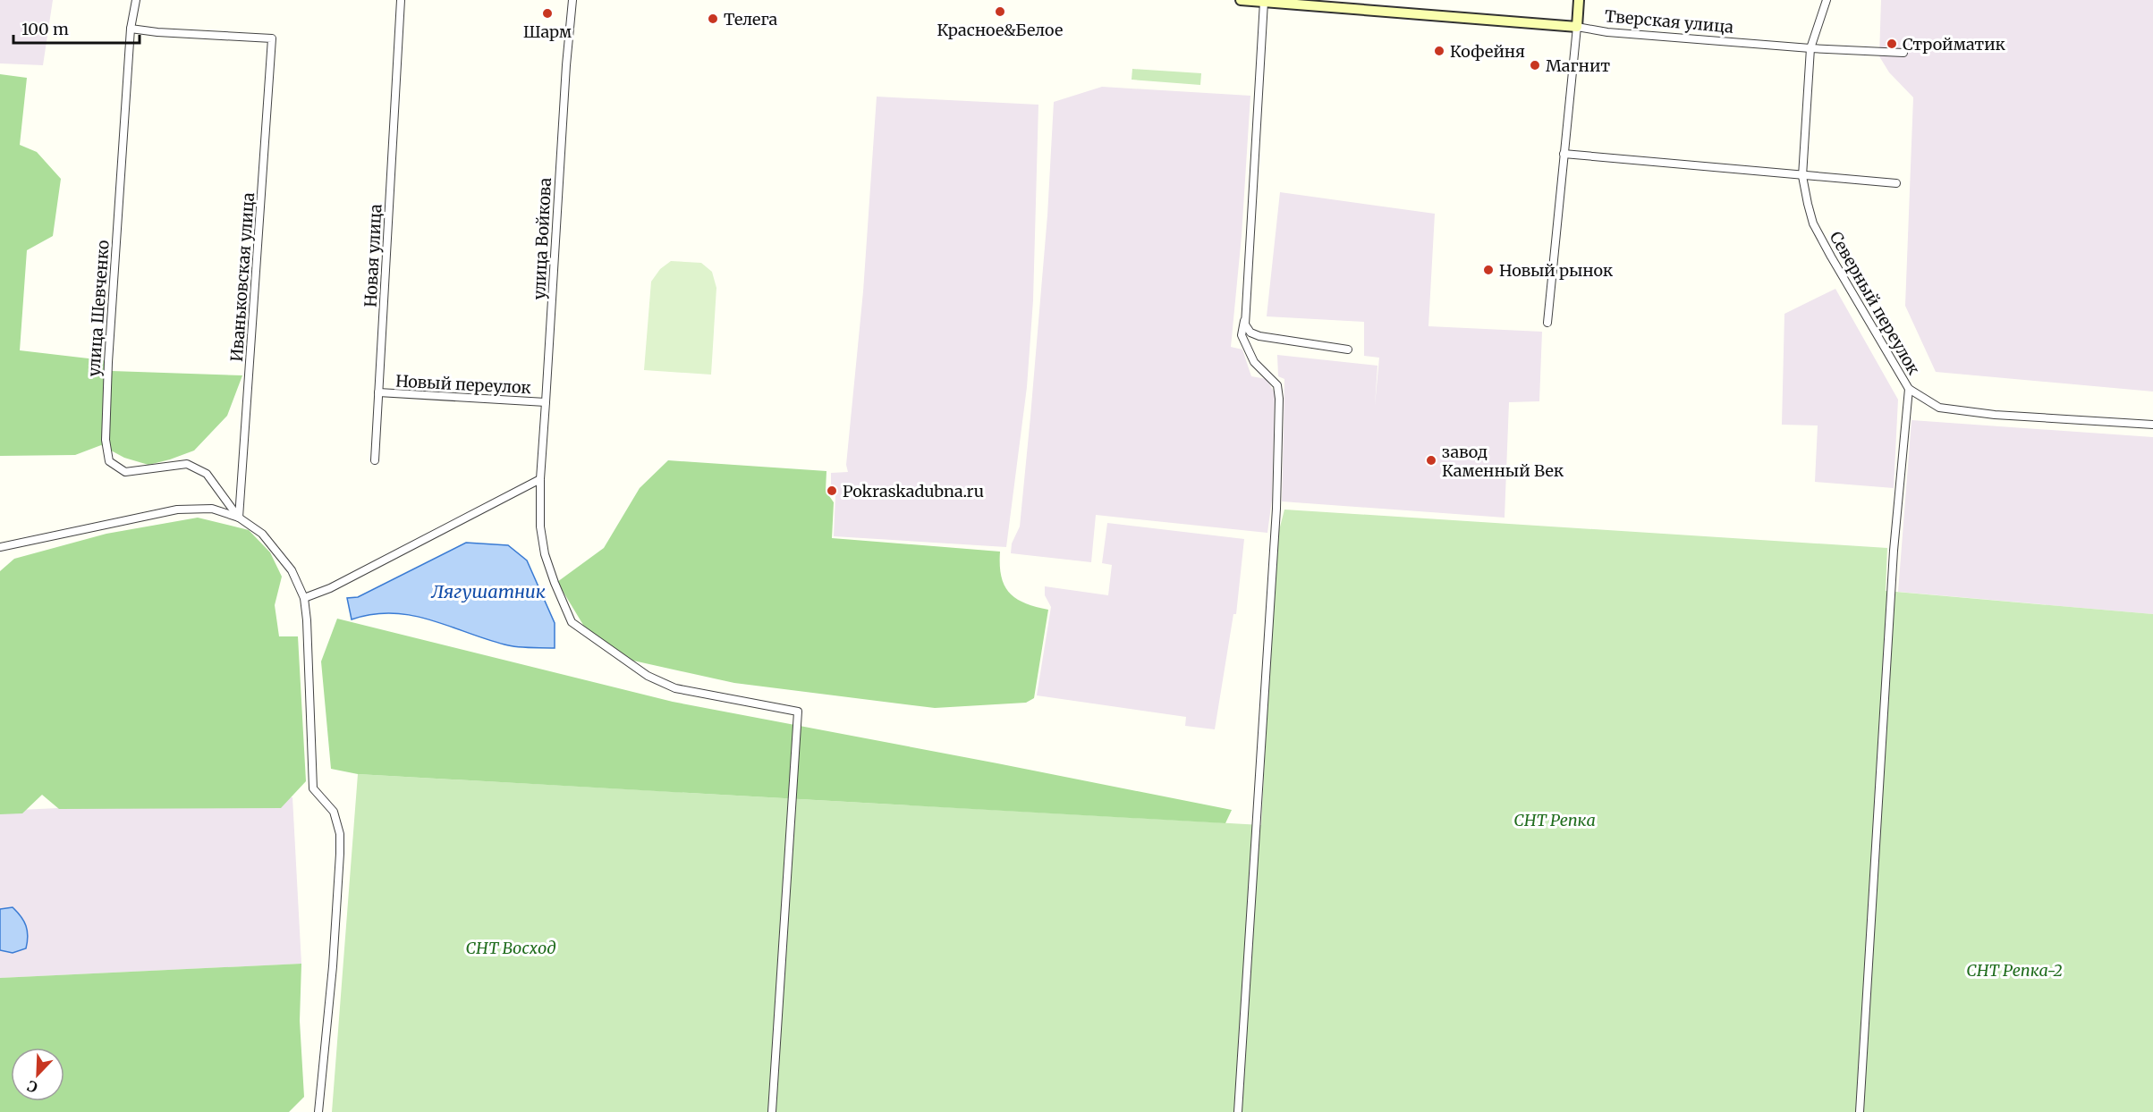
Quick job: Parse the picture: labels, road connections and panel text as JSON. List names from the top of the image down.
{
  "streets": {
    "main road": ["Тверская улица"],
    "street": [
      "улица Войкова",
      "Новая улица",
      "Иваньковская улица",
      "Северный переулок",
      "улица Шевченко",
      "Новый переулок"
    ]
  },
  "crossings": [
    ["Тверская улица", "Северный переулок"],
    ["улица Войкова", "Новый переулок"],
    ["Новая улица", "Новый переулок"],
    ["Иваньковская улица", "улица Шевченко"]
  ],
  "water": ["Лягушатник"],
  "parks": ["СНТ Репка", "СНТ Восход", "СНТ Репка-2"],
  "places": [
    "Красное&Белое",
    "Шарм",
    "Телега",
    "Стройматик",
    "Кофейня",
    "Магнит",
    "Новый рынок",
    "завод Каменный Век",
    "Pokraskadubna.ru"
  ],
  "scale_bar": "100 m",
  "north": "bottom left"
}
